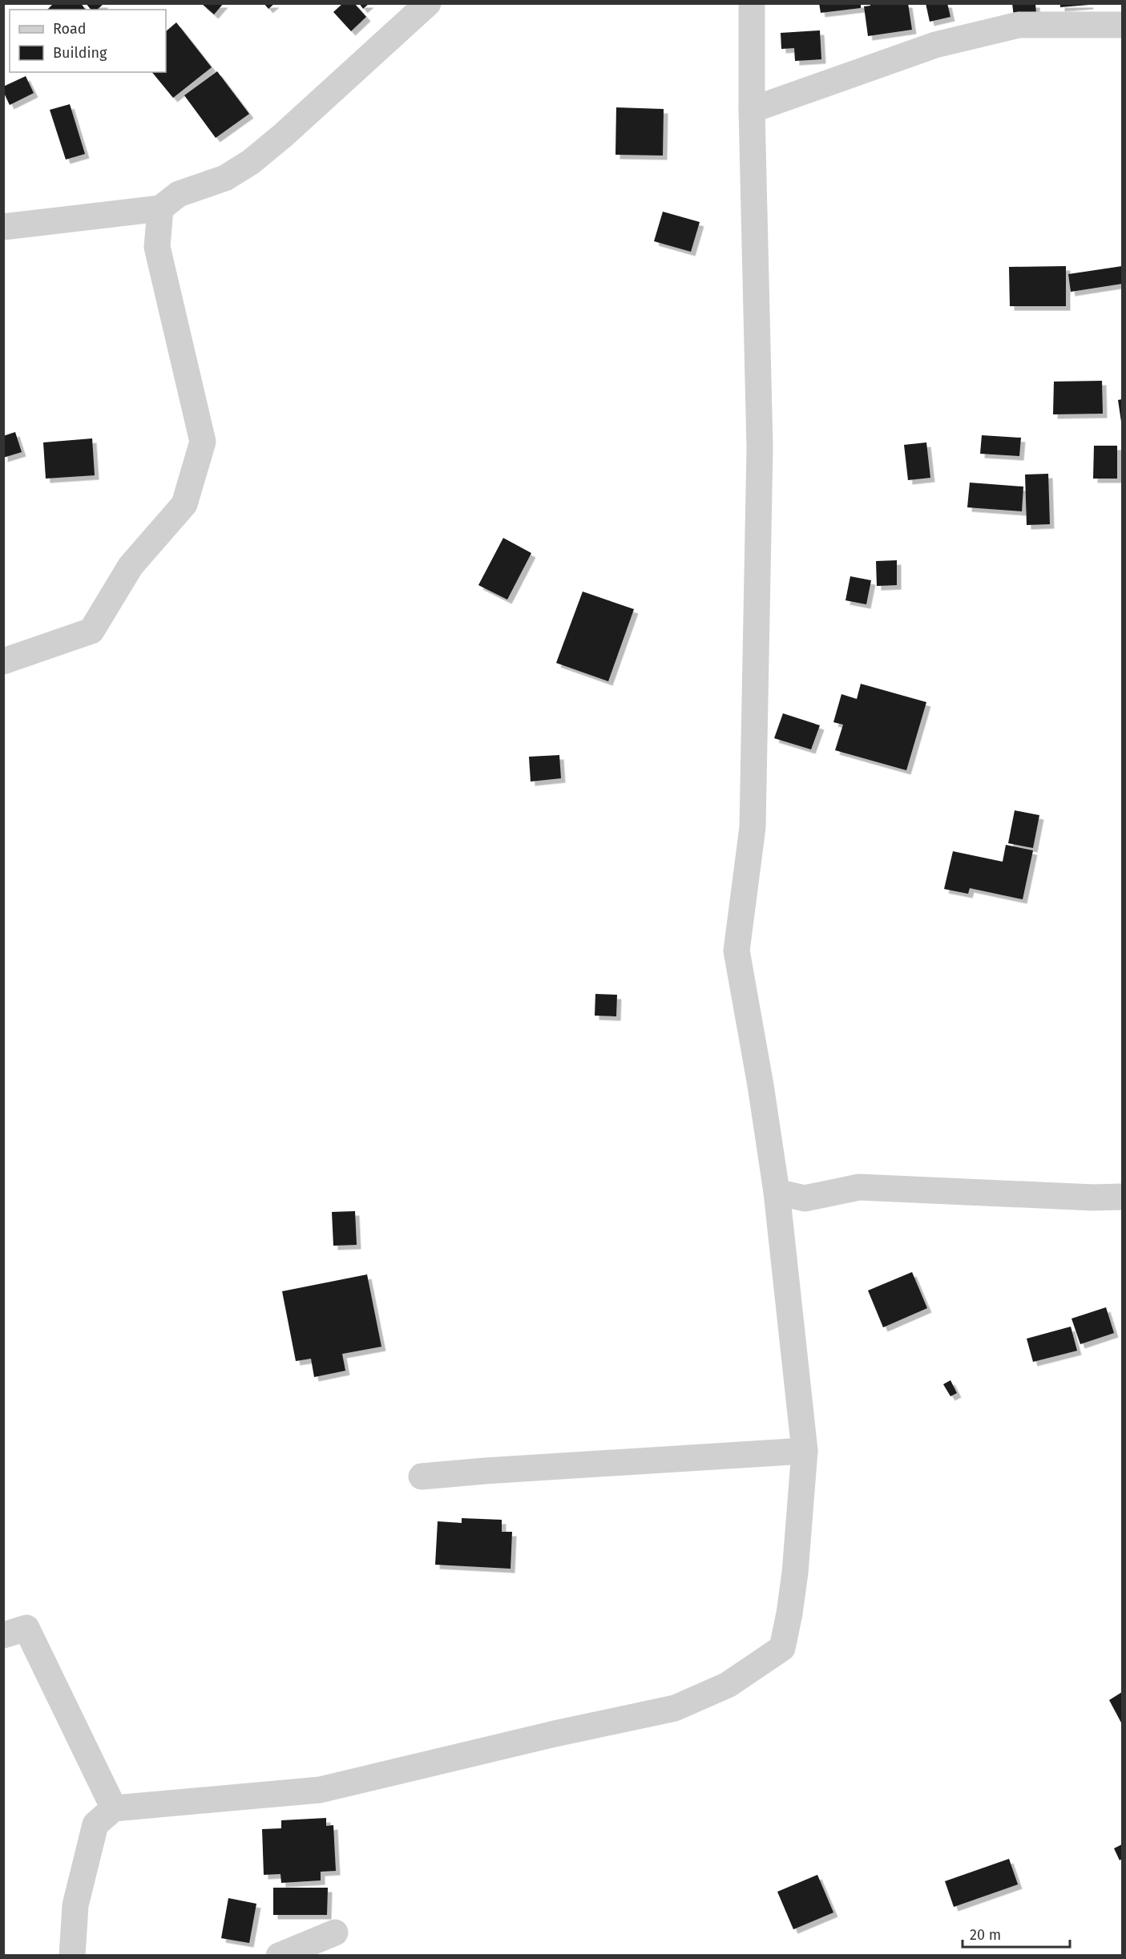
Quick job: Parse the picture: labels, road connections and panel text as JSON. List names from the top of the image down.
{
  "legend": ["Road", "Building"],
  "scale_bar": "20 m"
}
